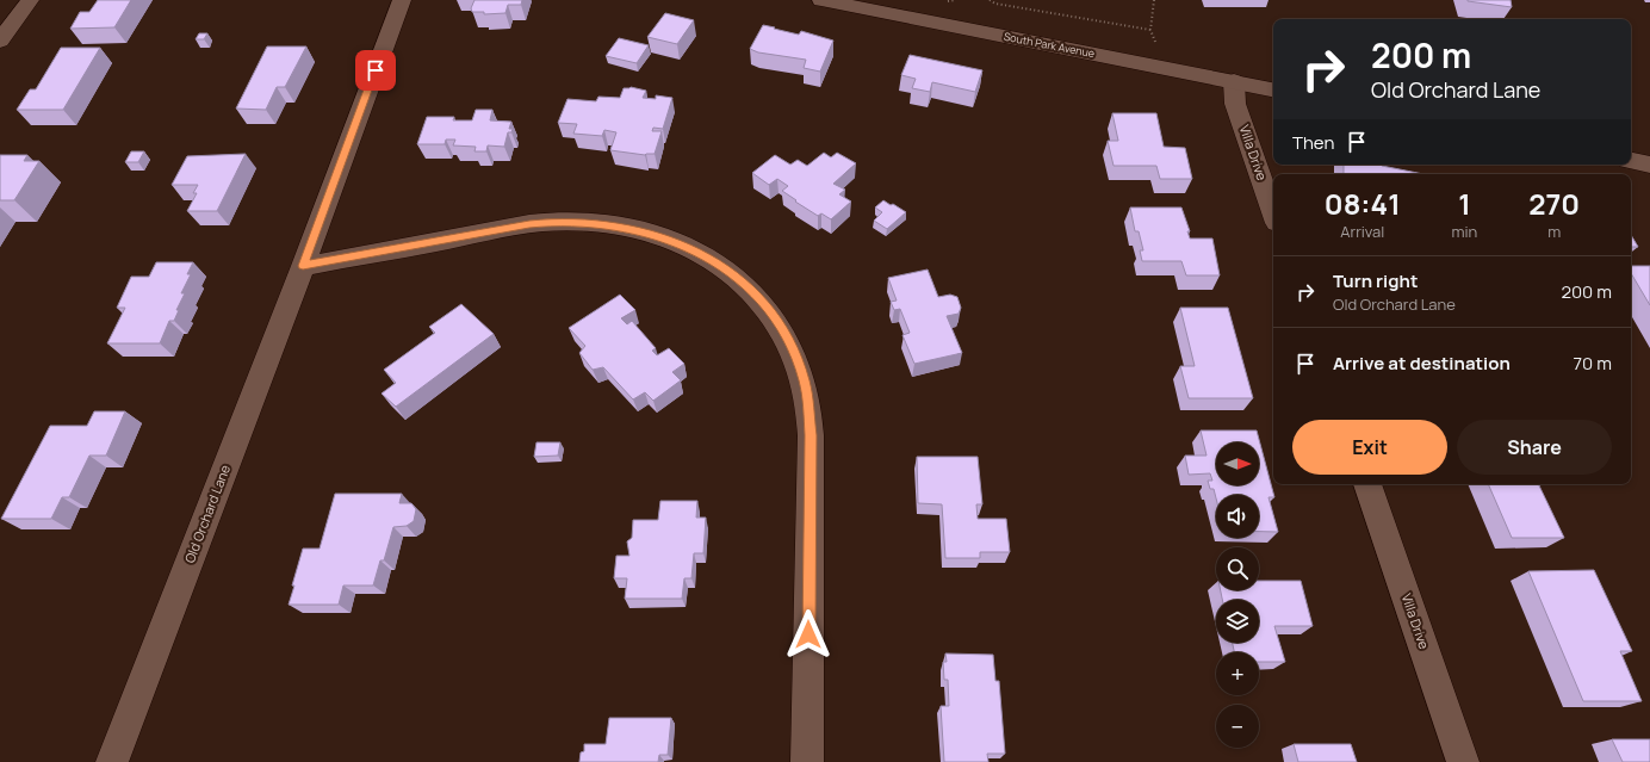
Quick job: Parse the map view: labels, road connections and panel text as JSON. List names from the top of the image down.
{
  "streets": {
    "street": ["South Park Avenue", "Villa Drive", "Old Orchard Lane"]
  },
  "crossings": [
    ["South Park Avenue", "Villa Drive"]
  ],
  "north": "right",
  "page": {
    "turn": ["200 m", "Old Orchard Lane"],
    "then": "Then",
    "eta": [
      "08:41",
      "Arrival",
      "1",
      "min",
      "270",
      "m"
    ],
    "list": [
      {
        "name": "Turn right",
        "note": "Old Orchard Lane",
        "value": "200 m"
      },
      {
        "name": "Arrive at destination",
        "value": "70 m"
      }
    ],
    "buttons": ["Exit", "Share"],
    "map_buttons": ["+", "−"]
  }
}
